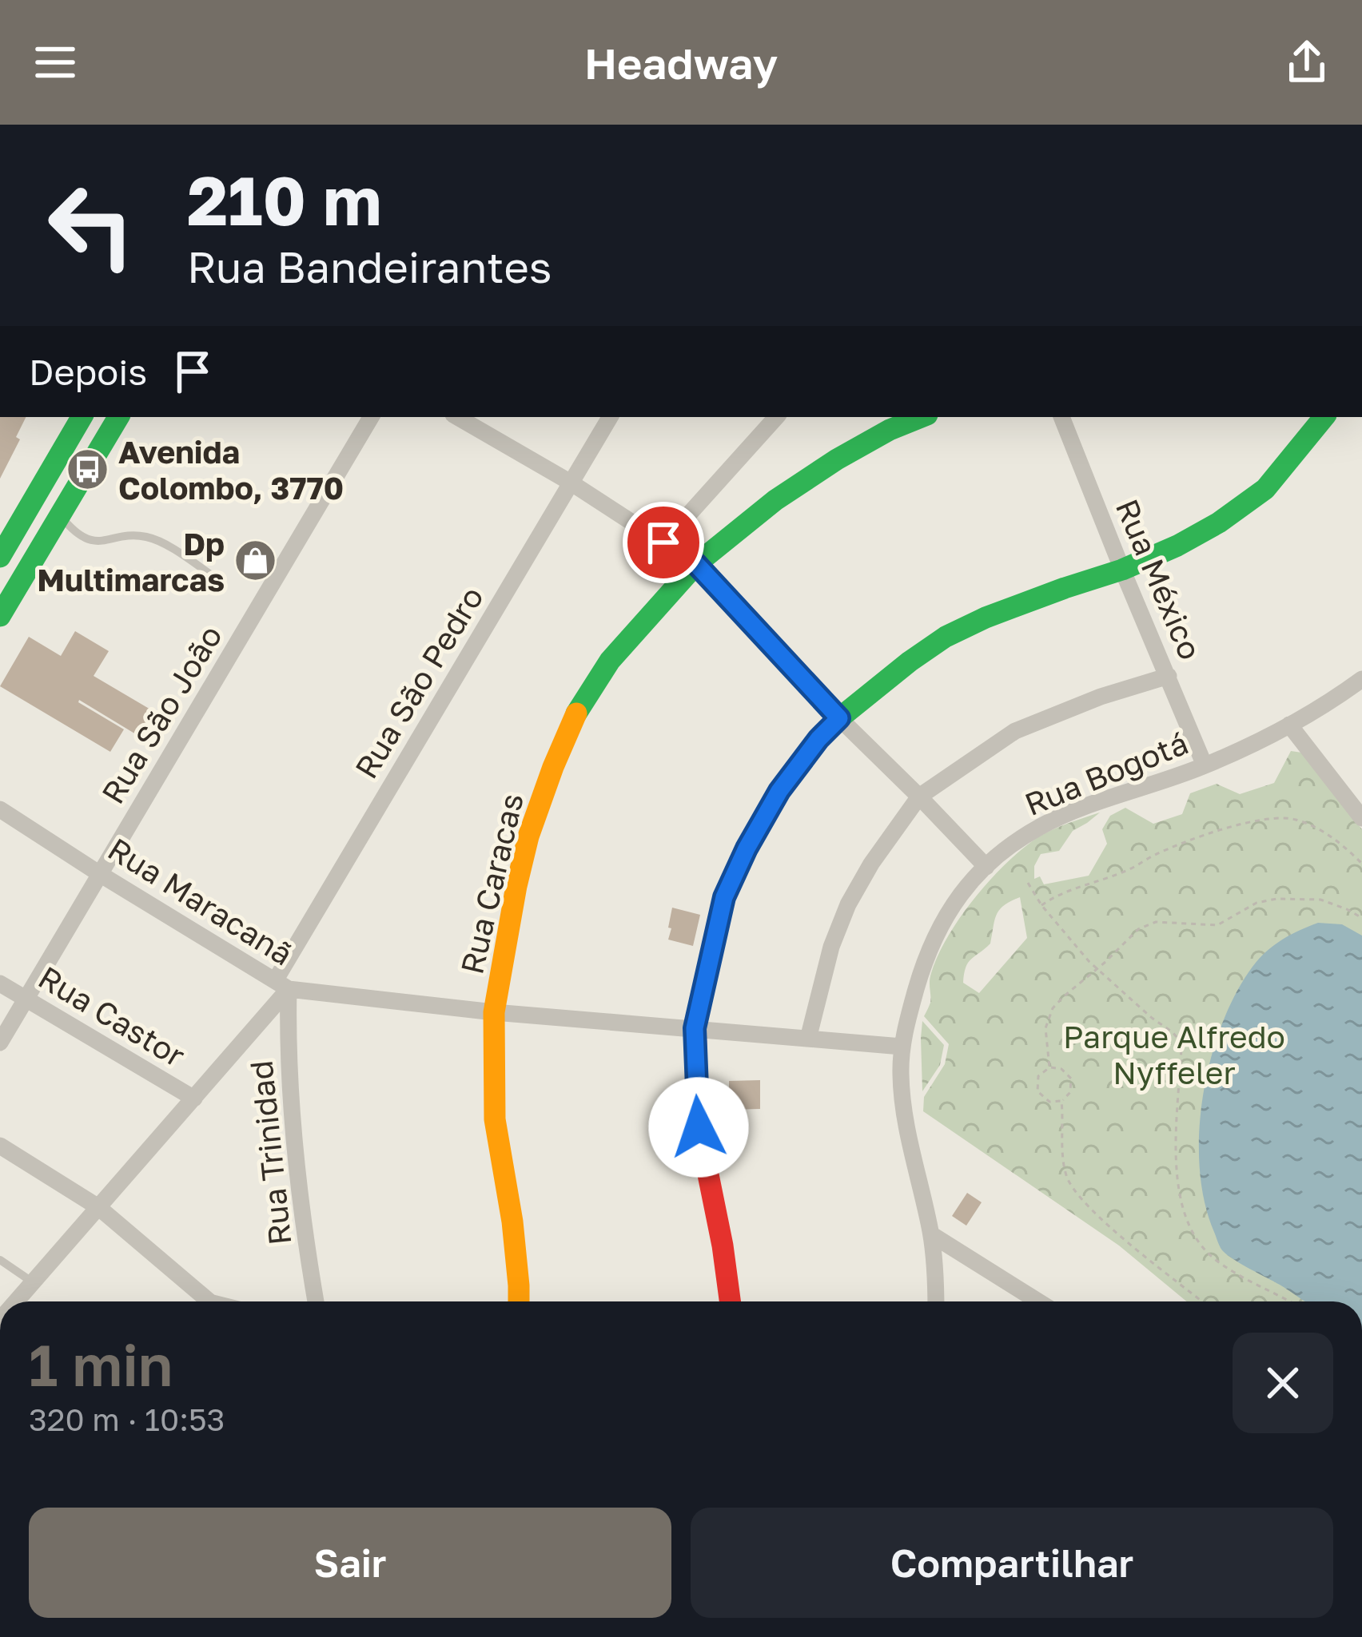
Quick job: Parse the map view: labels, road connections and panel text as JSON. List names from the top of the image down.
{
  "streets": {
    "street": [
      "Rua México",
      "Rua São Pedro",
      "Rua São João",
      "Rua Bogotá",
      "Rua Caracas",
      "Rua Maracanã",
      "Rua Castor",
      "Rua Trinidad"
    ]
  },
  "crossings": [
    ["Rua México", "Rua Bogotá"],
    ["Rua São Pedro", "Rua Maracanã"],
    ["Rua São Pedro", "Rua Castor"],
    ["Rua São Pedro", "Rua Trinidad"],
    ["Rua São João", "Rua Maracanã"],
    ["Rua São João", "Rua Castor"],
    ["Rua Bogotá", "Rua Maracanã"],
    ["Rua Caracas", "Rua Maracanã"],
    ["Rua Maracanã", "Rua Trinidad"]
  ],
  "parks": ["Parque Alfredo Nyffeler"],
  "places": {
    "bus stop": ["Avenida Colombo, 3770"],
    "shop": ["Dp Multimarcas"]
  },
  "page": {
    "header": "Headway",
    "turn": ["210 m", "Rua Bandeirantes"],
    "then": "Depois",
    "heading": ["1 min", "320 m · 10:53"],
    "buttons": ["Sair", "Compartilhar"]
  }
}
